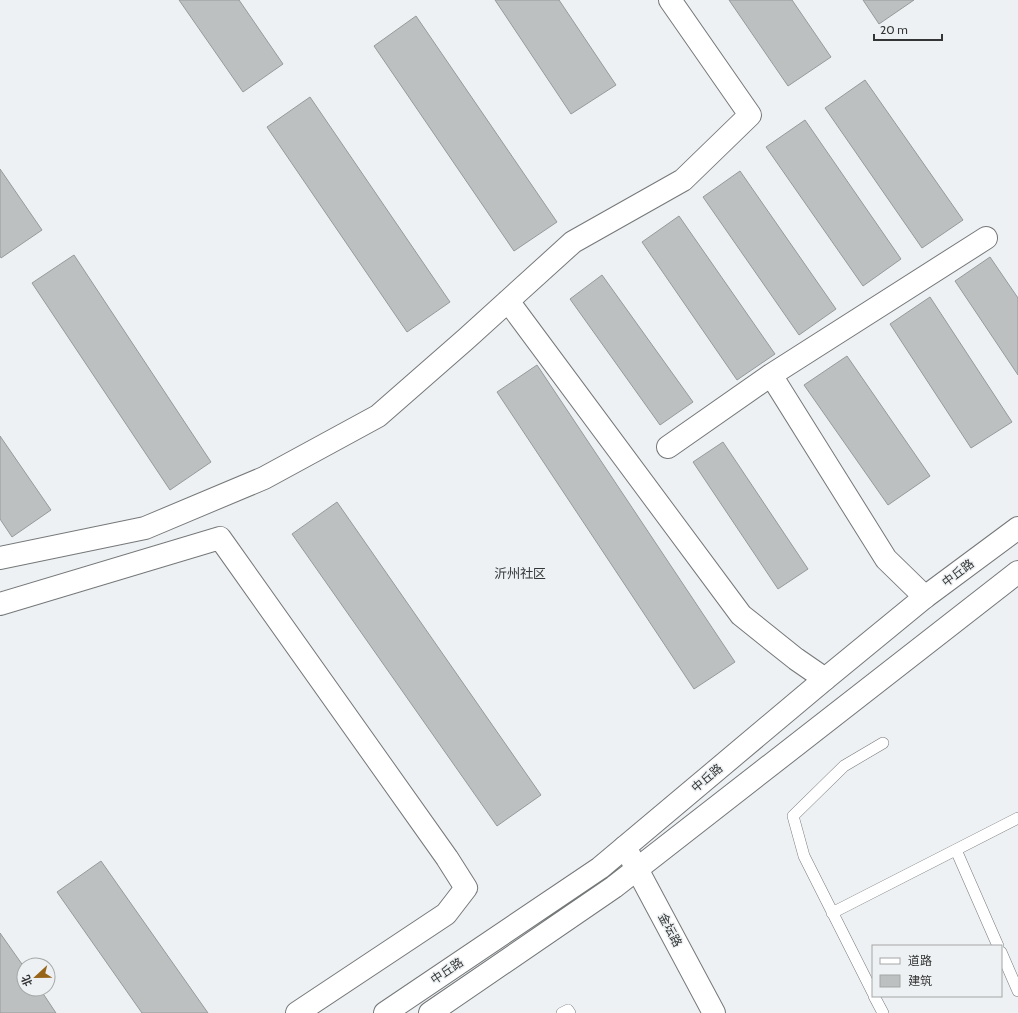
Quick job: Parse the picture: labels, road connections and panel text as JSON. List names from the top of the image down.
{
  "streets": {
    "street": ["中丘路", "金坛路"]
  },
  "crossings": [
    ["中丘路", "金坛路"]
  ],
  "districts": ["沂州社区"],
  "legend": ["道路", "建筑"],
  "scale_bar": "20 m",
  "north": "left"
}
